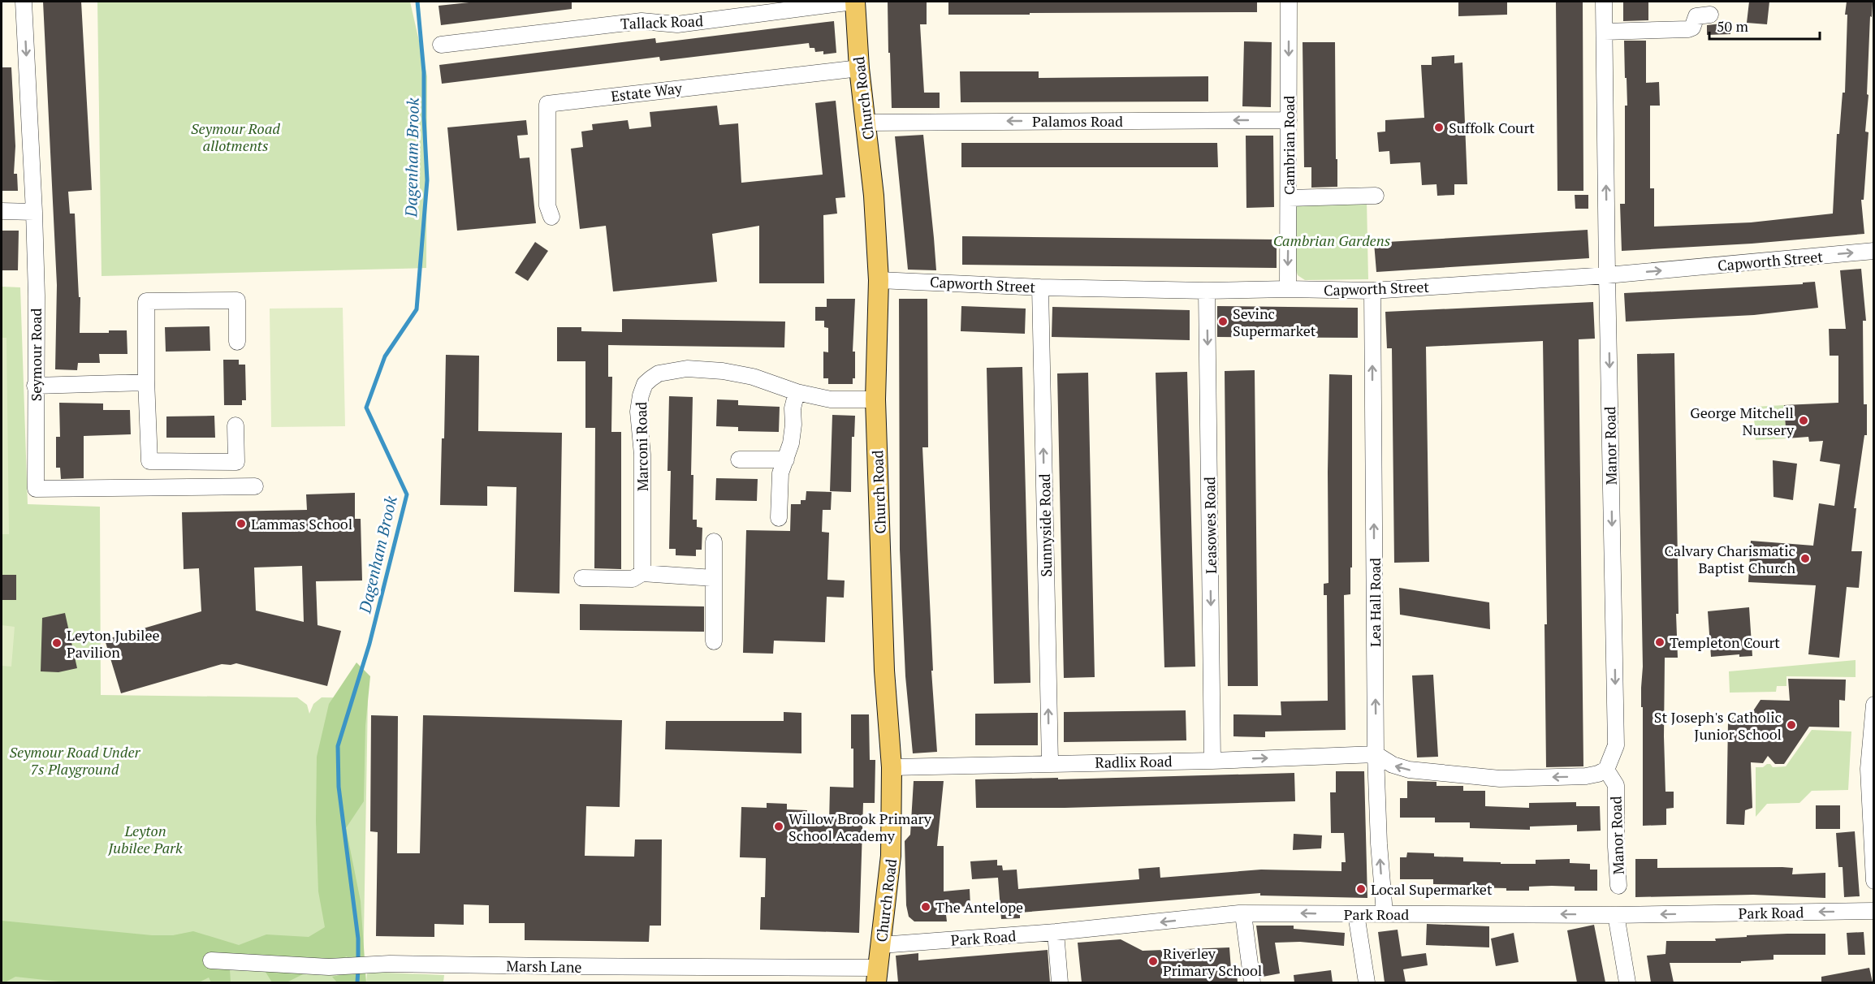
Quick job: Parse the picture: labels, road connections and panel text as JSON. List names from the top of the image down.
{
  "streets": {
    "main road": ["Church Road"],
    "street": [
      "Tallack Road",
      "Estate Way",
      "Palamos Road",
      "Cambrian Road",
      "Capworth Street",
      "Seymour Road",
      "Manor Road",
      "Marconi Road",
      "Sunnyside Road",
      "Leasowes Road",
      "Lea Hall Road",
      "Radlix Road",
      "Park Road",
      "Marsh Lane"
    ]
  },
  "crossings": [
    ["Tallack Road", "Church Road"],
    ["Estate Way", "Church Road"],
    ["Church Road", "Palamos Road"],
    ["Church Road", "Capworth Street"],
    ["Church Road", "Marconi Road"],
    ["Church Road", "Radlix Road"],
    ["Church Road", "Park Road"],
    ["Church Road", "Marsh Lane"],
    ["Palamos Road", "Cambrian Road"],
    ["Cambrian Road", "Capworth Street"],
    ["Capworth Street", "Manor Road"],
    ["Capworth Street", "Sunnyside Road"],
    ["Capworth Street", "Leasowes Road"],
    ["Capworth Street", "Lea Hall Road"],
    ["Sunnyside Road", "Radlix Road"],
    ["Leasowes Road", "Radlix Road"],
    ["Lea Hall Road", "Radlix Road"],
    ["Lea Hall Road", "Park Road"]
  ],
  "one_way": [
    "Palamos Road",
    "Cambrian Road",
    "Sunnyside Road",
    "Leasowes Road",
    "Lea Hall Road",
    "Park Road"
  ],
  "water": ["Dagenham Brook"],
  "parks": [
    "Seymour Road allotments",
    "Cambrian Gardens",
    "Seymour Road Under 7s Playground",
    "Leyton Jubilee Park"
  ],
  "places": [
    "Suffolk Court",
    "Sevinc Supermarket",
    "George Mitchell Nursery",
    "Lammas School",
    "Calvary Charismatic Baptist Church",
    "Templeton Court",
    "Leyton Jubilee Pavilion",
    "St Joseph's Catholic Junior School",
    "Willow Brook Primary School Academy",
    "Local Supermarket",
    "The Antelope",
    "Riverley Primary School"
  ],
  "scale_bar": "50 m"
}
